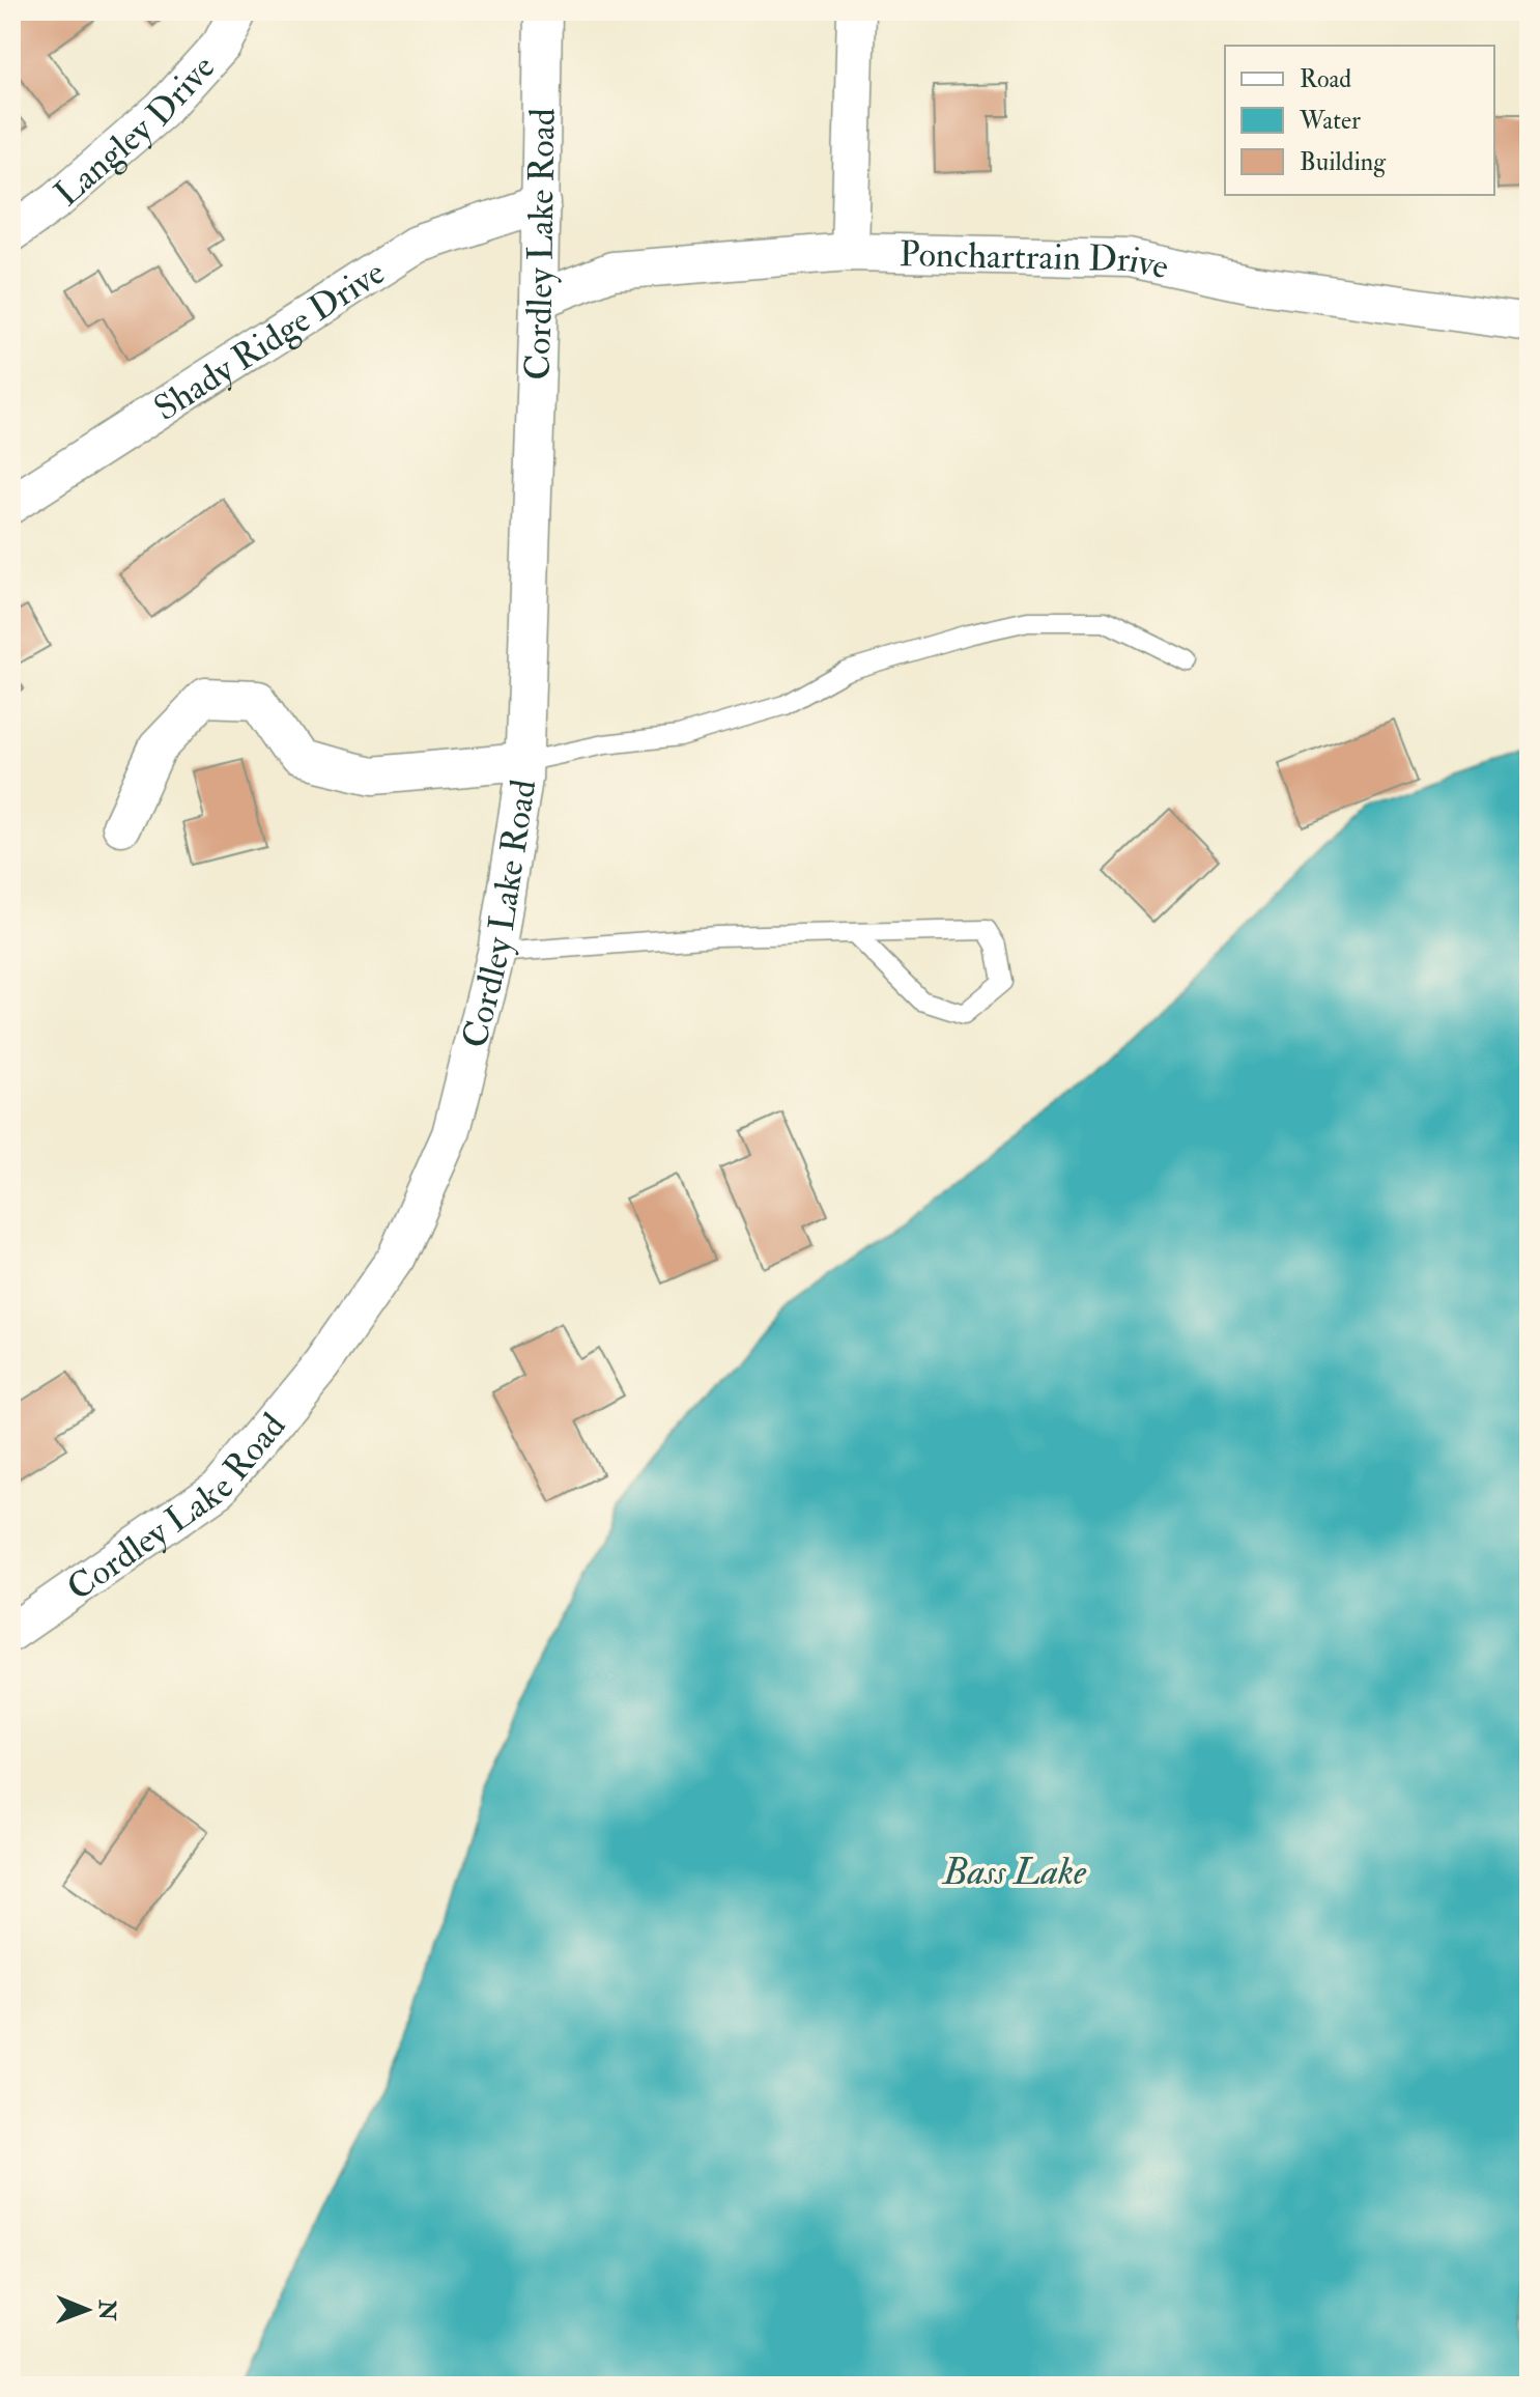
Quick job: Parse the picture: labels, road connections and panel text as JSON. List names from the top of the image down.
{
  "streets": {
    "street": [
      "Langley Drive",
      "Cordley Lake Road",
      "Ponchartrain Drive",
      "Shady Ridge Drive"
    ]
  },
  "crossings": [
    ["Cordley Lake Road", "Ponchartrain Drive"],
    ["Cordley Lake Road", "Shady Ridge Drive"]
  ],
  "water": ["Bass Lake"],
  "legend": ["Road", "Water", "Building"],
  "north": "right"
}
